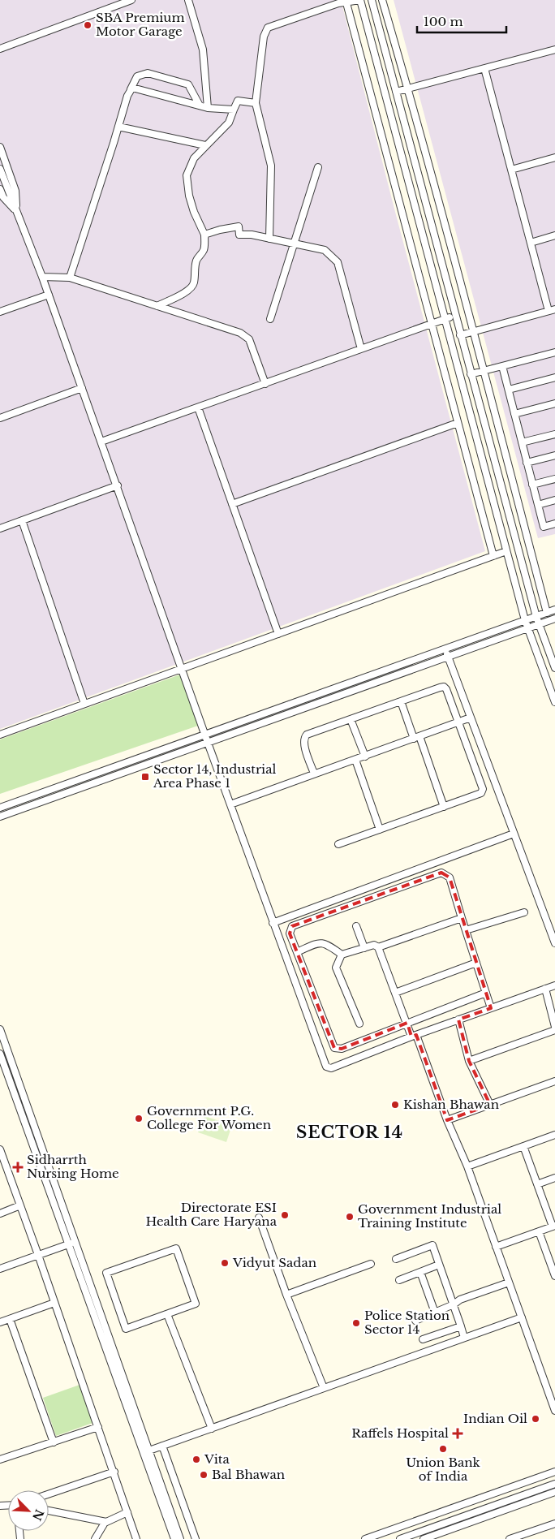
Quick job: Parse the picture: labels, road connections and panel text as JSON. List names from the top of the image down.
{
  "districts": ["SECTOR 14"],
  "places": {
    "other": [
      "SBA Premium Motor Garage",
      "Kishan Bhawan",
      "Government P.G. College For Women",
      "Directorate ESI Health Care Haryana",
      "Government Industrial Training Institute",
      "Vidyut Sadan",
      "Police Station Sector 14",
      "Indian Oil",
      "Union Bank of India",
      "Vita",
      "Bal Bhawan"
    ],
    "transit": ["Sector 14, Industrial Area Phase 1"],
    "health": ["Sidharrth Nursing Home", "Raffels Hospital"]
  },
  "scale_bar": "100 m",
  "north": "bottom right"
}
